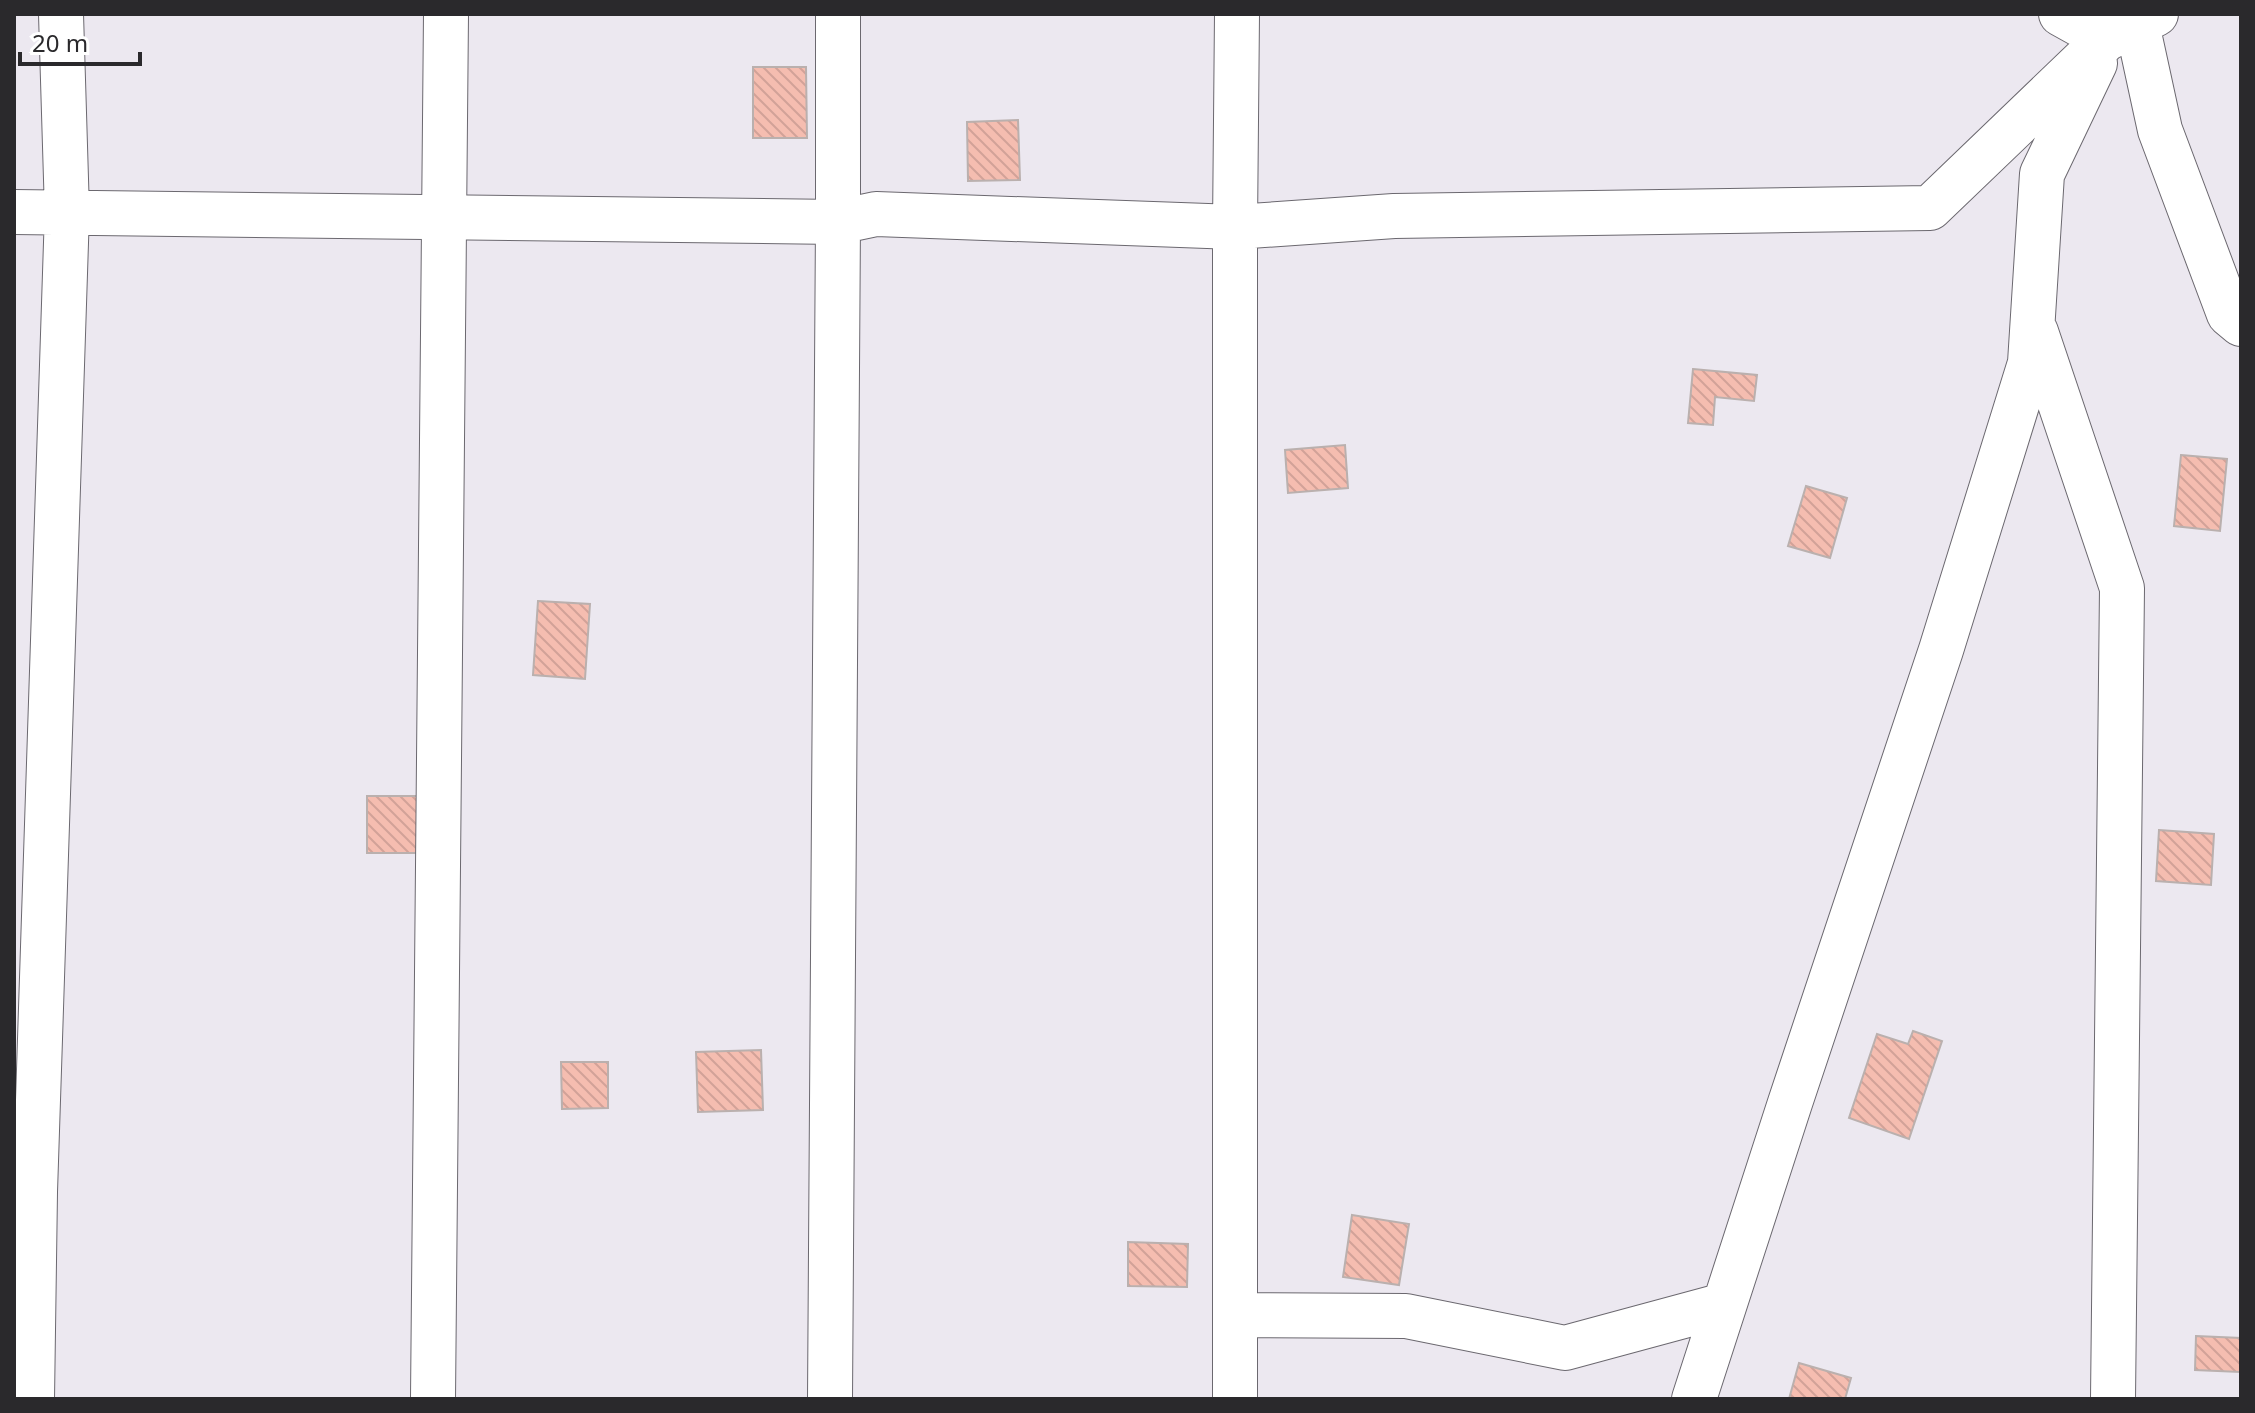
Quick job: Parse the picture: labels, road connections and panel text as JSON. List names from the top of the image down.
{
  "scale_bar": "20 m"
}
